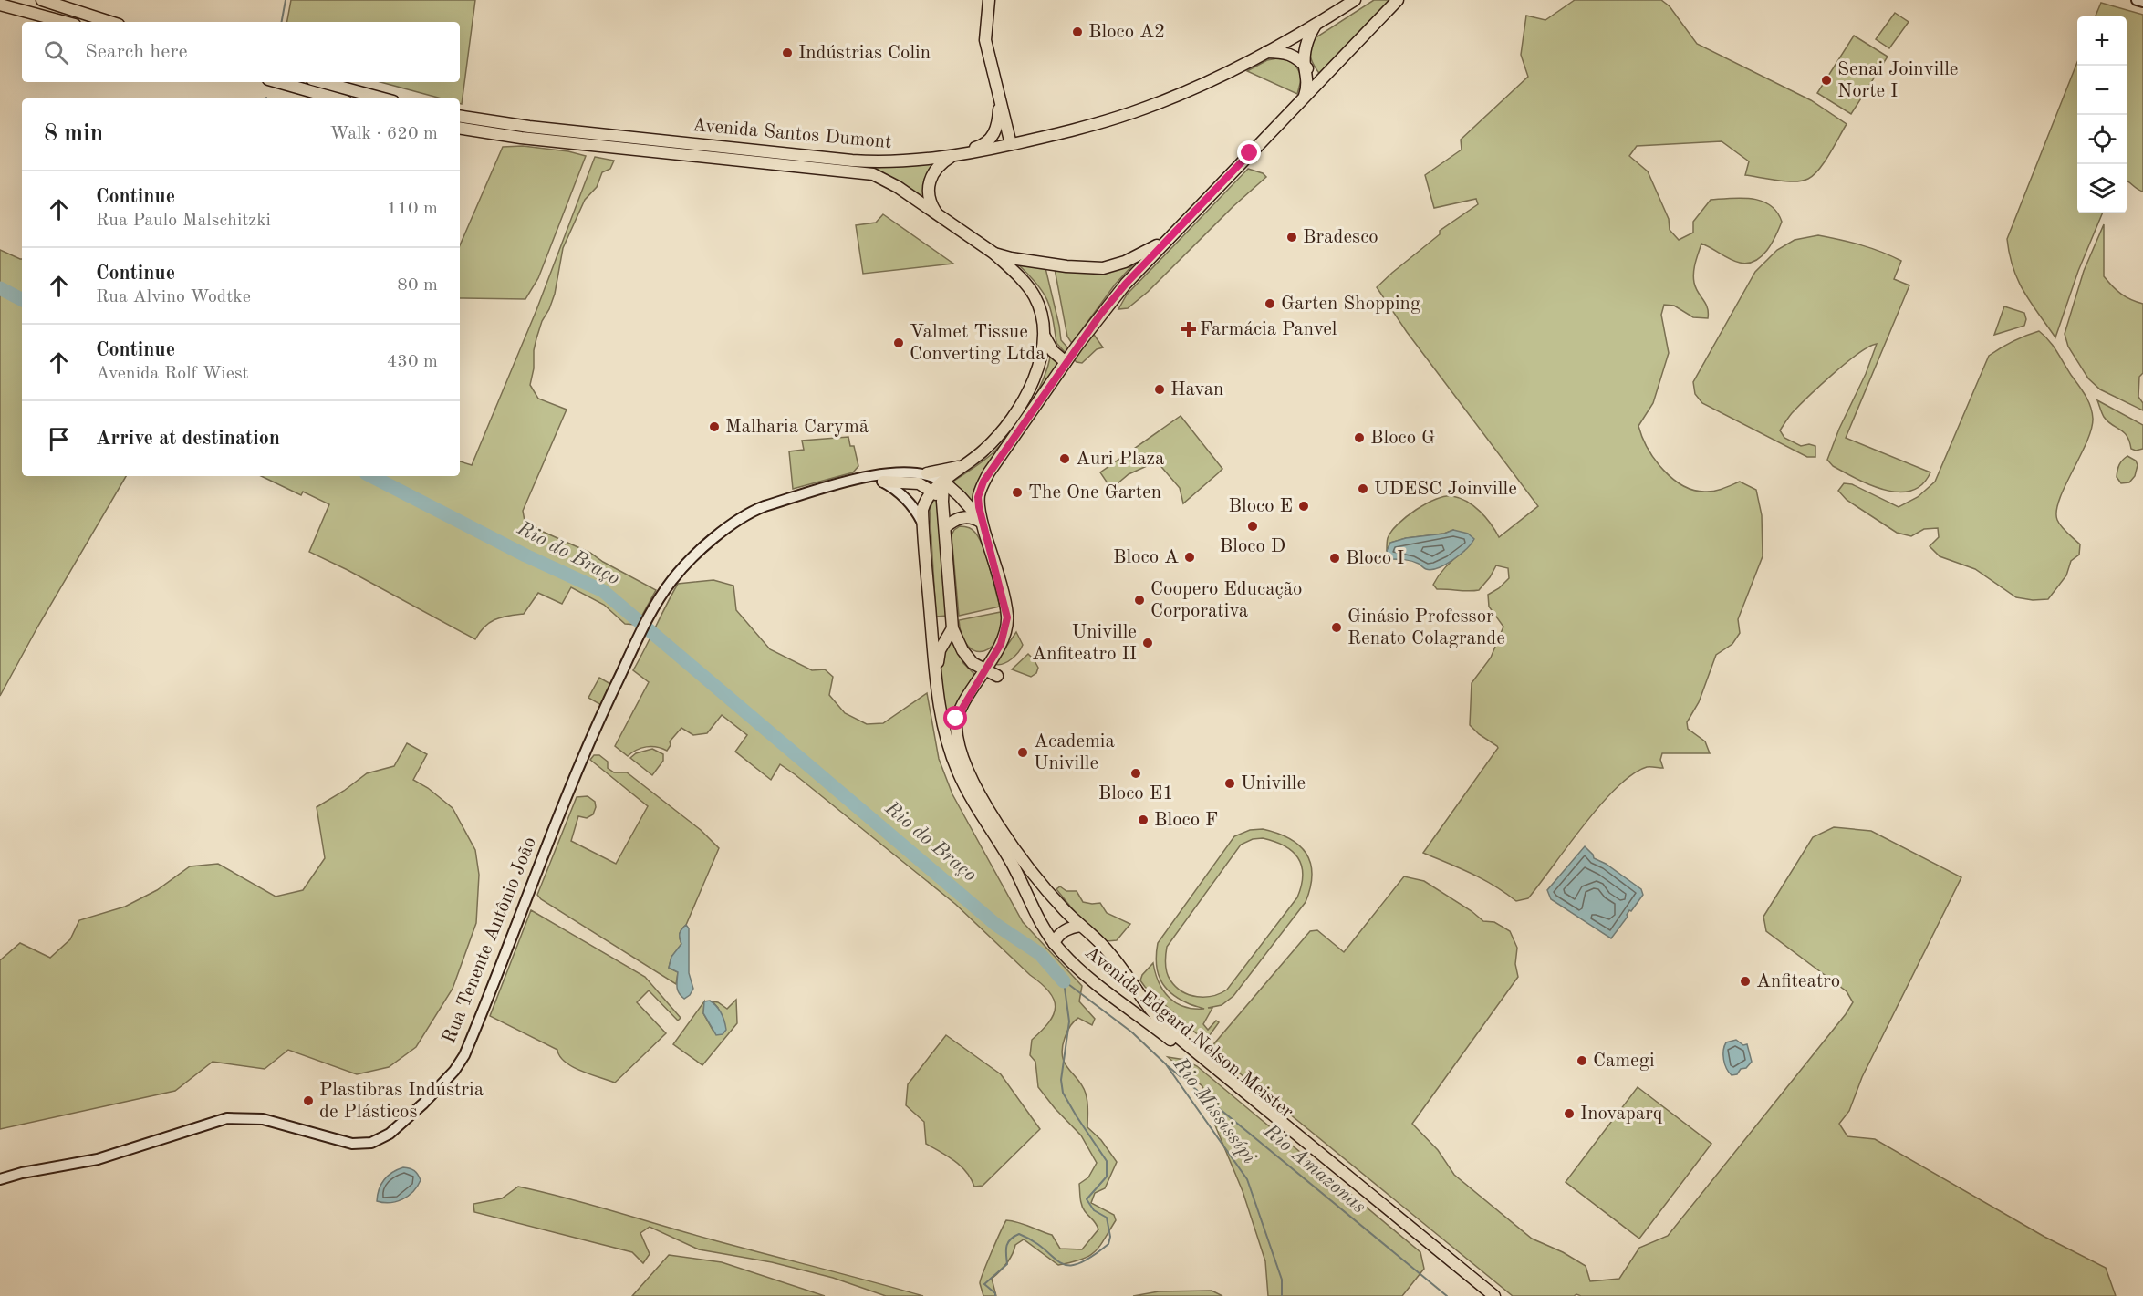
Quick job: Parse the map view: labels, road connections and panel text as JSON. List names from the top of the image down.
{
  "streets": {
    "main road": ["Avenida Santos Dumont", "Avenida Edgard Nelson Meister"],
    "street": ["Rua Tenente Antônio João"]
  },
  "crossings": [
    ["Rua Tenente Antônio João", "Avenida Edgard Nelson Meister"]
  ],
  "water": ["Rio do Braço", "Rio Mississípi", "Rio Amazonas"],
  "places": {
    "other": [
      "Bloco A2",
      "Indústrias Colin",
      "Senai Joinville Norte I",
      "Bradesco",
      "Garten Shopping",
      "Valmet Tissue Converting Ltda",
      "Havan",
      "Malharia Carymã",
      "Bloco G",
      "Auri Plaza",
      "UDESC Joinville",
      "The One Garten",
      "Bloco E",
      "Bloco D",
      "Bloco A",
      "Bloco I",
      "Coopero Educação Corporativa",
      "Ginásio Professor Renato Colagrande",
      "Univille Anfiteatro II",
      "Academia Univille",
      "Bloco E1",
      "Univille",
      "Bloco F",
      "Anfiteatro",
      "Camegi",
      "Plastibras Indústria de Plásticos",
      "Inovaparq"
    ],
    "health": ["Farmácia Panvel"]
  },
  "page": {
    "map_buttons": ["+", "−"],
    "search": "Search here",
    "heading": ["8 min", "Walk · 620 m"],
    "list": [
      ["Continue", "Rua Paulo Malschitzki", "110 m"],
      ["Continue", "Rua Alvino Wodtke", "80 m"],
      ["Continue", "Avenida Rolf Wiest", "430 m"],
      "Arrive at destination"
    ]
  }
}
